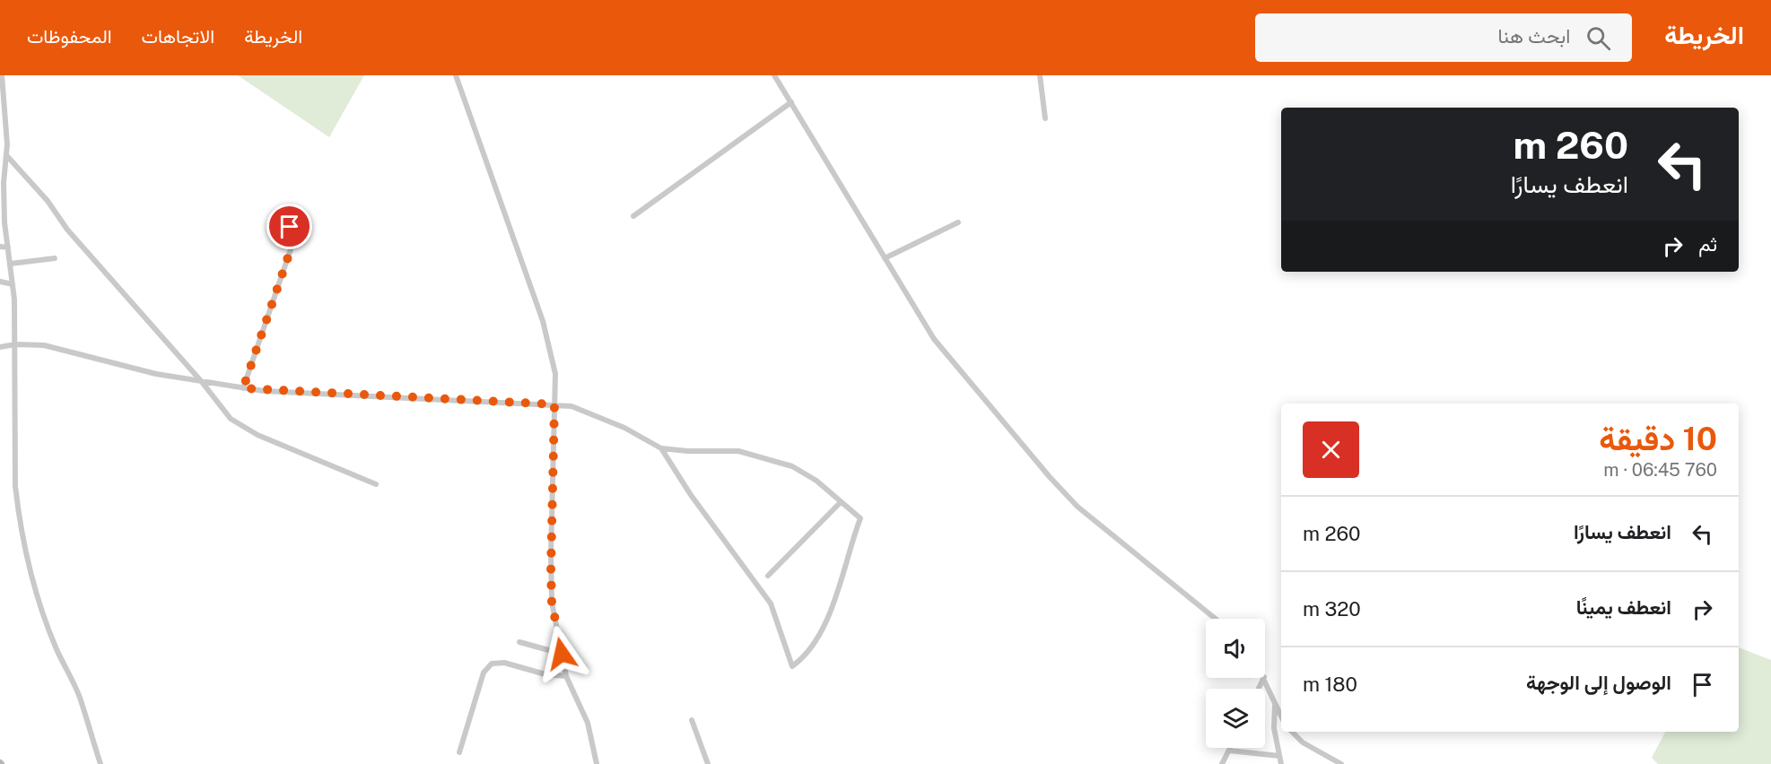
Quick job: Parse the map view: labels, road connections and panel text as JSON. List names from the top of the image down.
{
  "page": {
    "header": "الخريطة",
    "search": "ابحث هنا",
    "nav": ["الخريطة", "الاتجاهات", "المحفوظات"],
    "turn": ["260 m", "انعطف يسارًا"],
    "then": "ثم",
    "heading": ["10 دقيقة", "760 m · 06:45"],
    "list": [
      {
        "name": "انعطف يسارًا",
        "value": "260 m"
      },
      {
        "name": "انعطف يمينًا",
        "value": "320 m"
      },
      {
        "name": "الوصول إلى الوجهة",
        "value": "180 m"
      }
    ]
  }
}
